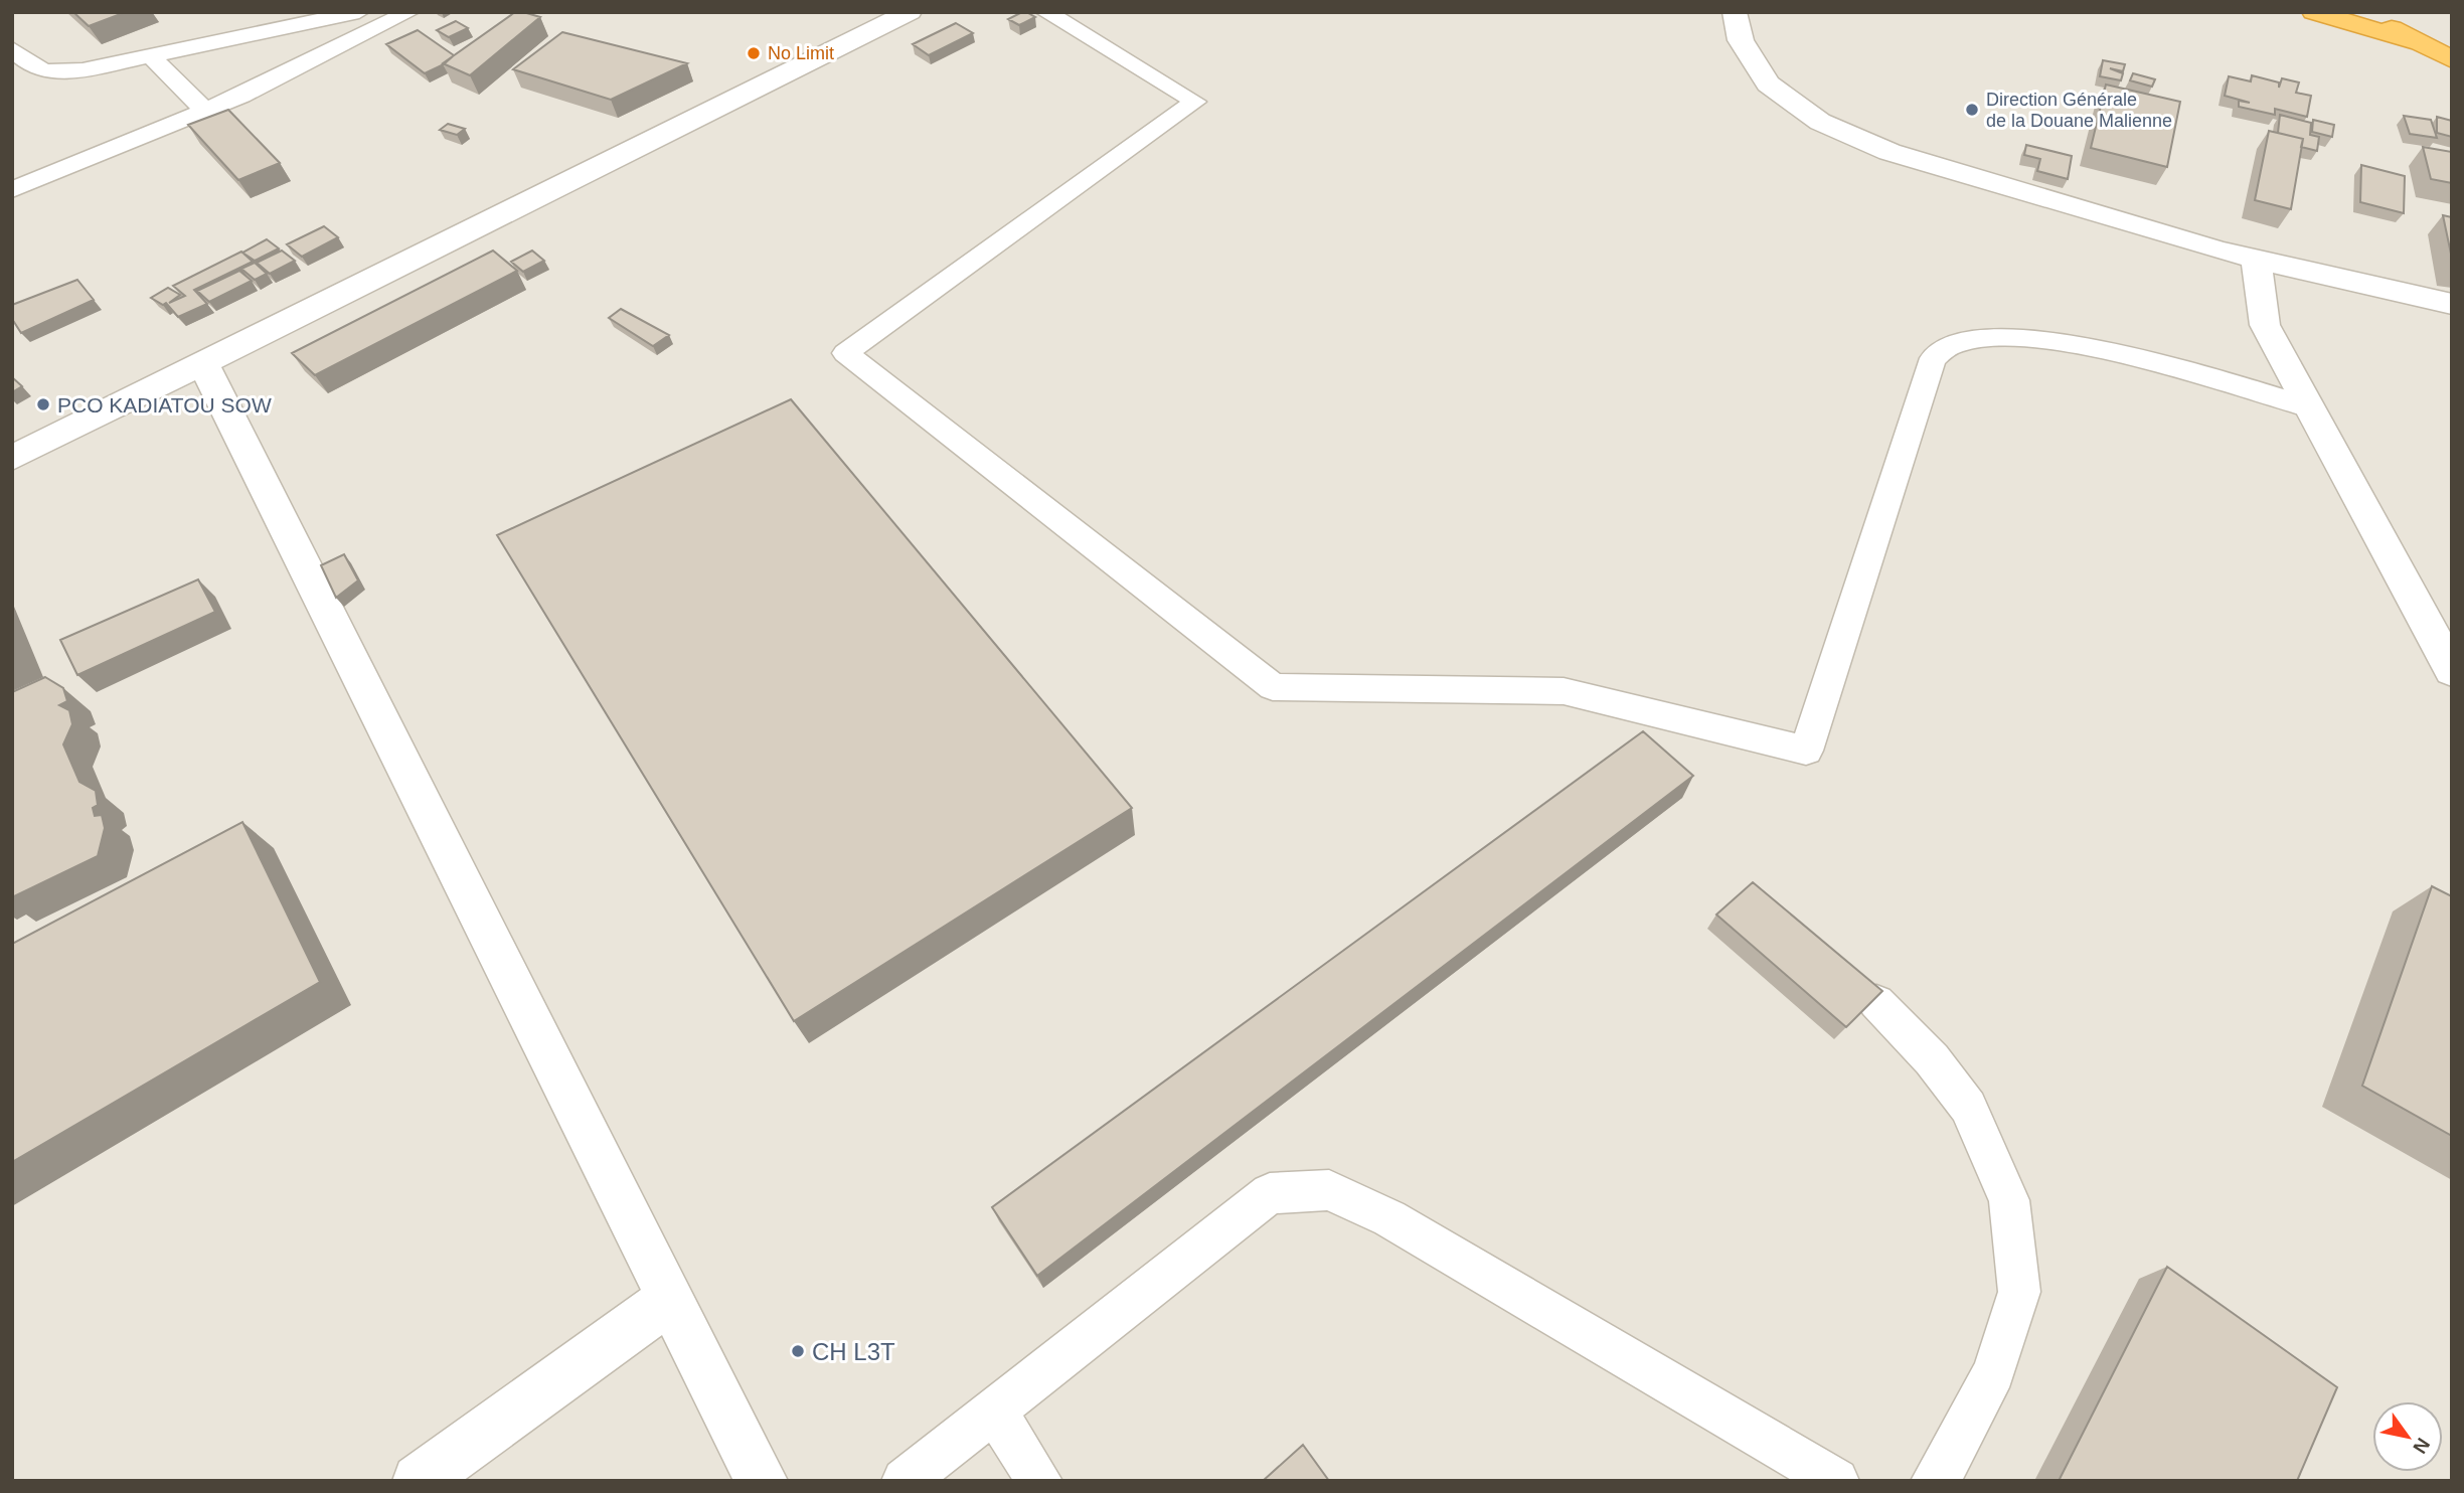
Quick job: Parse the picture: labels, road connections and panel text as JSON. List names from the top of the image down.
{
  "places": [
    "No Limit",
    "Direction Générale de la Douane Malienne",
    "PCO KADIATOU SOW",
    "CH L3T"
  ],
  "north": "bottom right"
}
